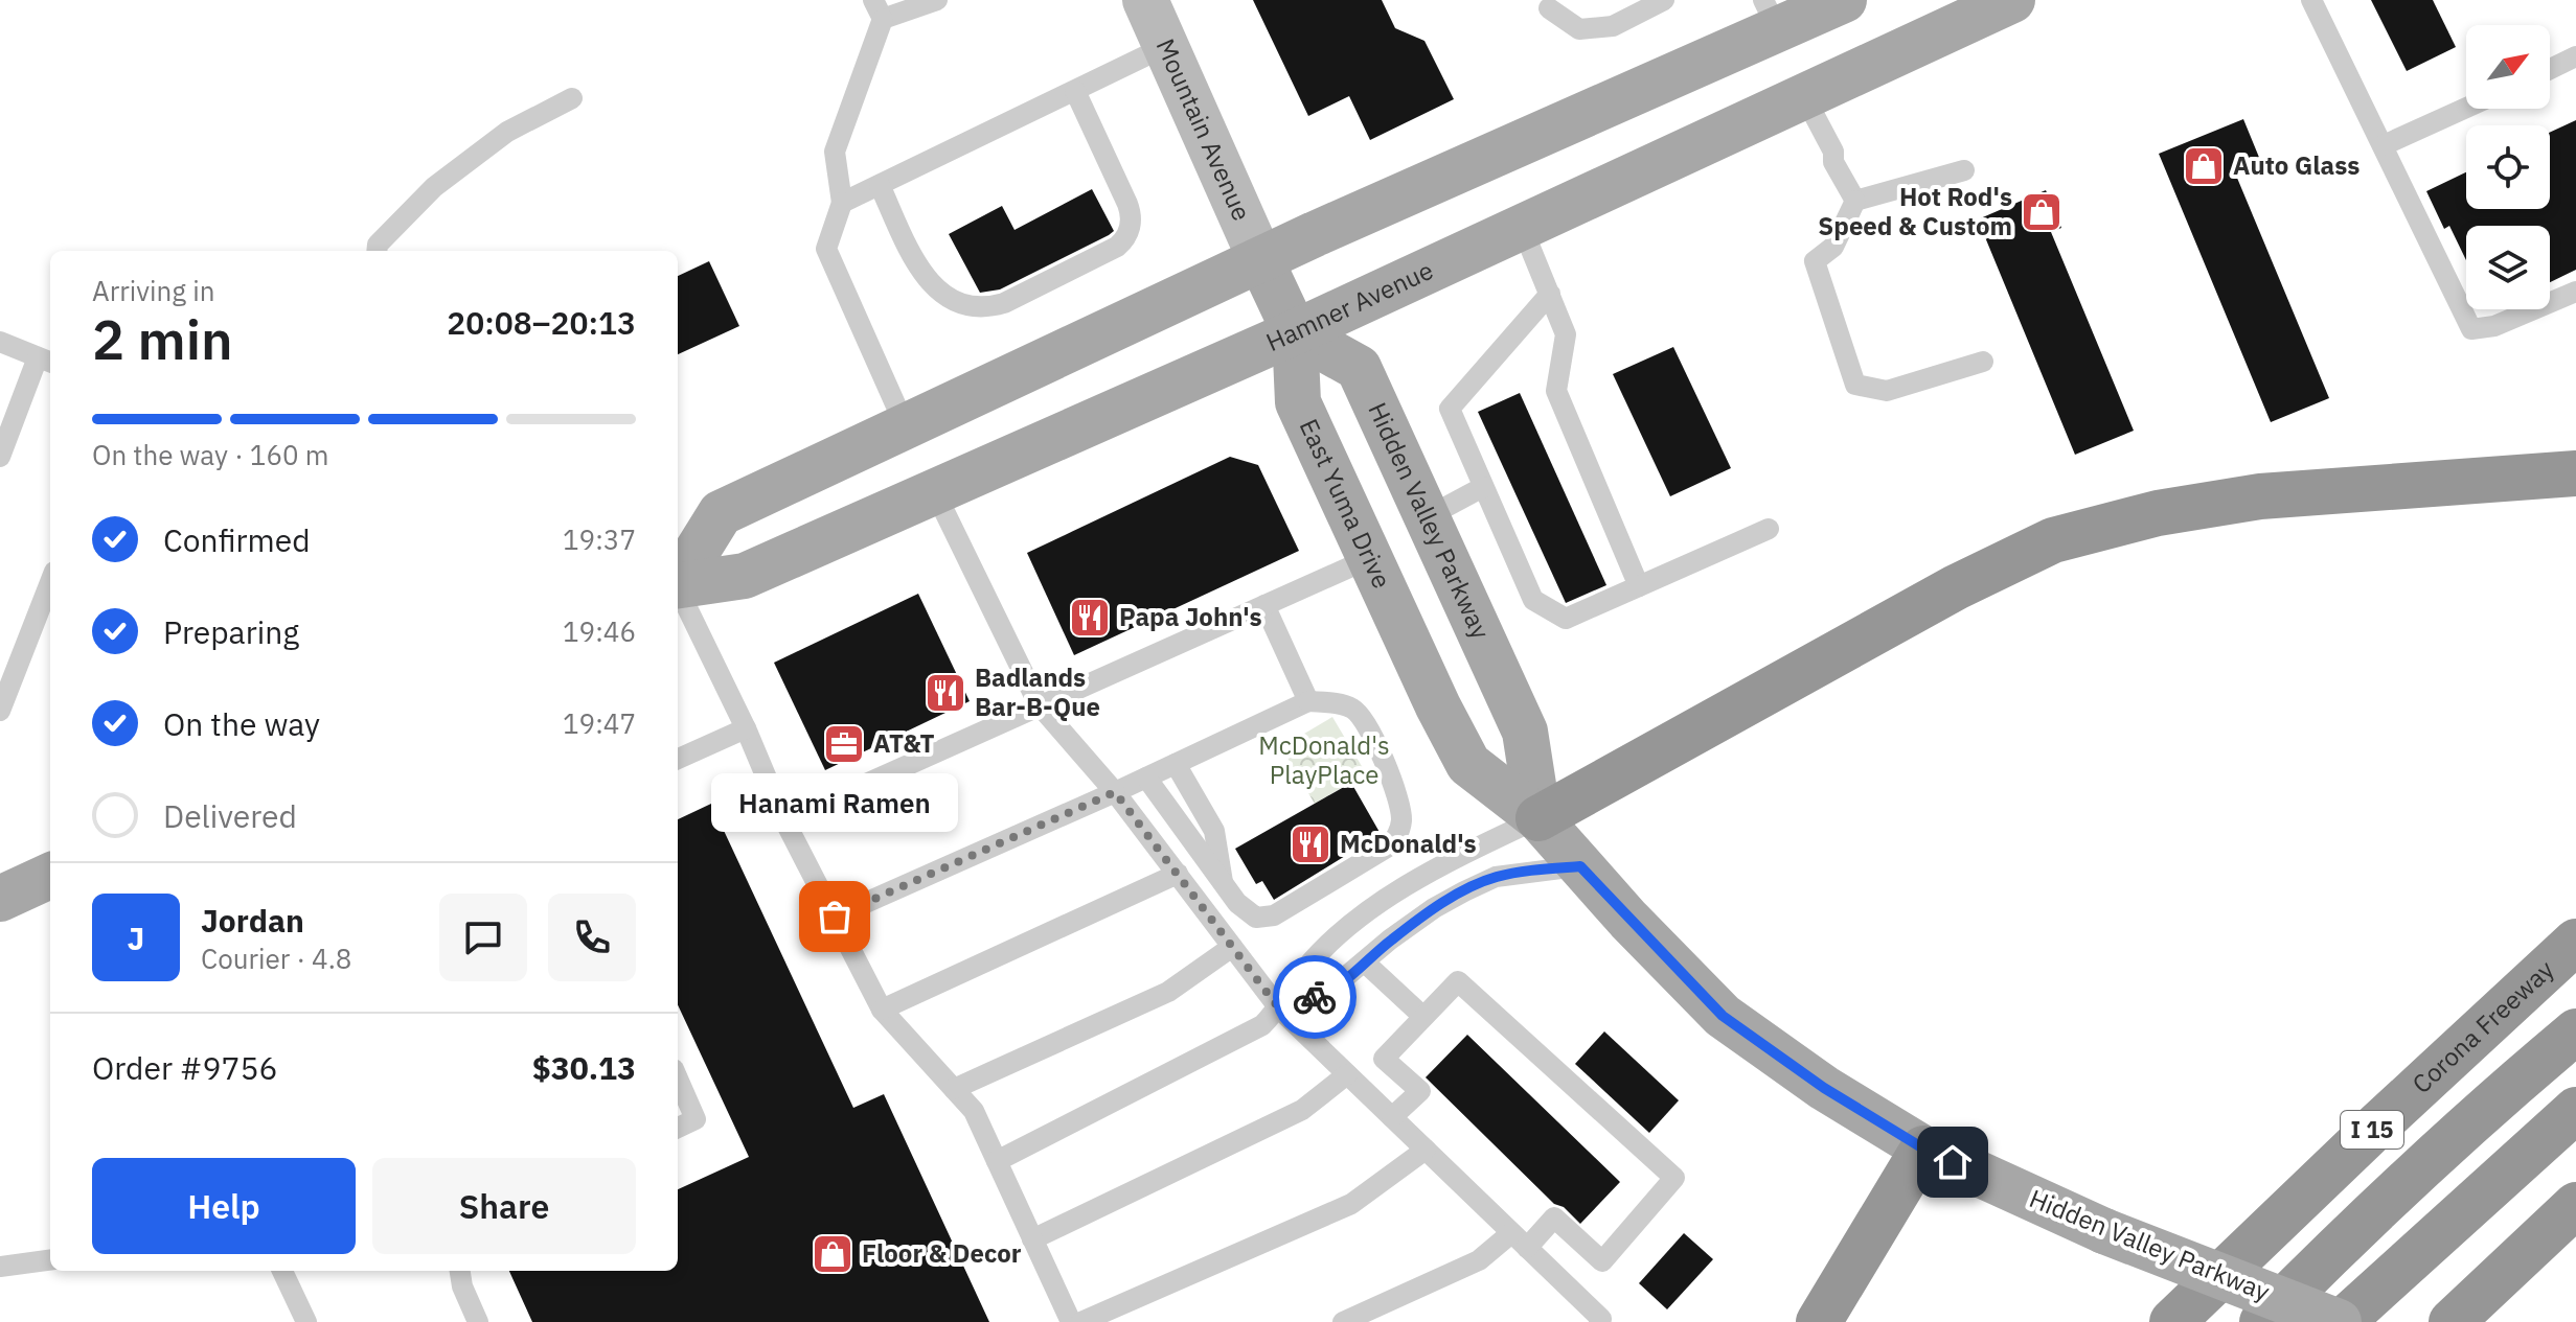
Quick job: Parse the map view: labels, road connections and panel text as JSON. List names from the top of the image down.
{
  "streets": {
    "highway": ["Corona Freeway", "I 15"],
    "main road": [
      "Mountain Avenue",
      "Hamner Avenue",
      "East Yuma Drive",
      "Hidden Valley Parkway"
    ]
  },
  "crossings": [
    ["Hamner Avenue", "East Yuma Drive"],
    ["Hamner Avenue", "Hidden Valley Parkway"],
    ["East Yuma Drive", "Hidden Valley Parkway"]
  ],
  "parks": ["McDonald's PlayPlace"],
  "places": {
    "shop": ["Auto Glass", "Hot Rod's Speed & Custom", "Floor & Decor"],
    "restaurant": ["Papa John's", "Badlands Bar-B-Que", "McDonald's"],
    "office": ["AT&T"],
    "other": ["Hanami Ramen"]
  },
  "north": "top right",
  "page": {
    "heading": ["2 min", "Arriving in", "20:08–20:13"],
    "panel": [
      "Jordan",
      "Courier · 4.8",
      "Order #9756",
      "$30.13"
    ],
    "bar": "On the way · 160 m",
    "list": [
      ["Confirmed", "19:37"],
      ["Preparing", "19:46"],
      ["On the way", "19:47"],
      "Delivered"
    ],
    "bubble": "Hanami Ramen",
    "round": "J",
    "buttons": ["Help", "Share"]
  }
}
